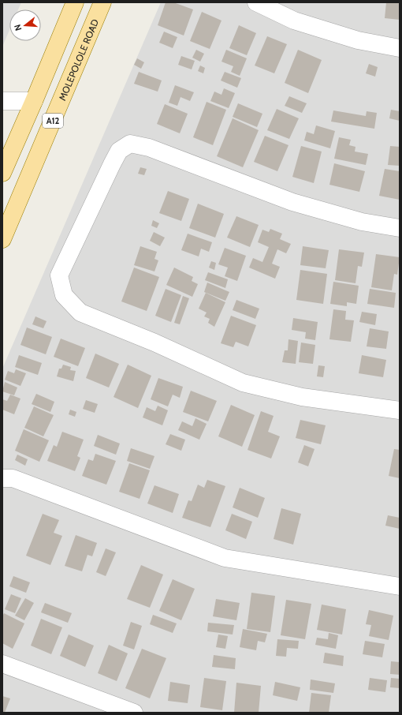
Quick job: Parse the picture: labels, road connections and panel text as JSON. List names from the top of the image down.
{
  "streets": {
    "main road": ["MOLEPOLOLE ROAD", "A12"]
  },
  "north": "left"
}
